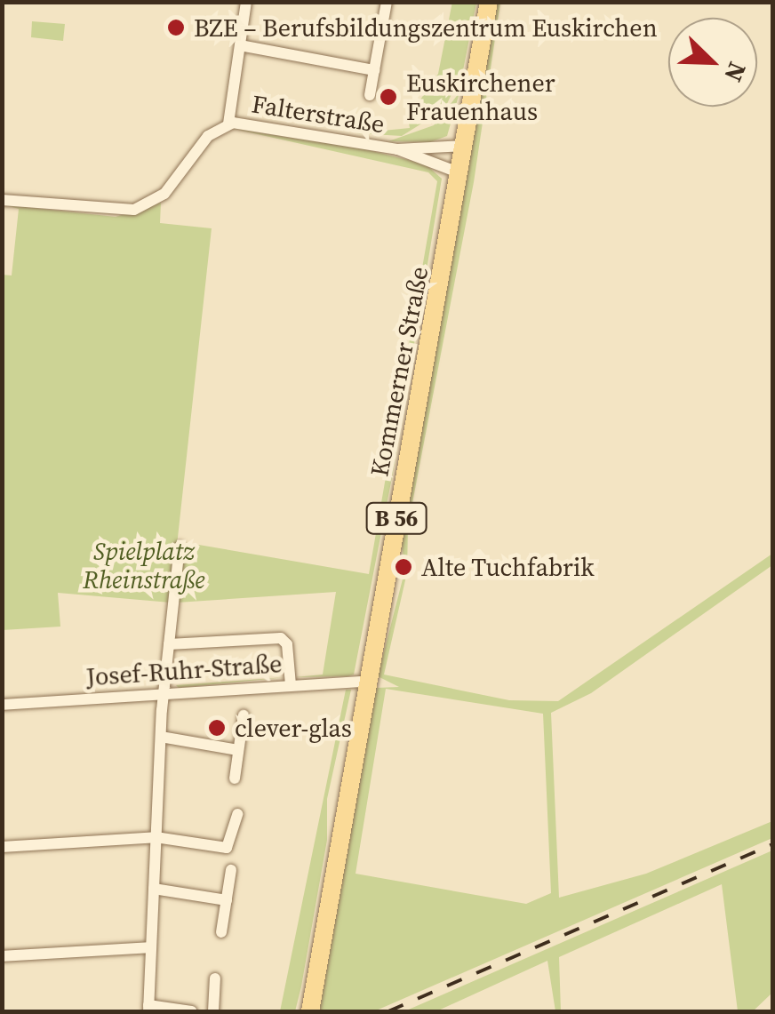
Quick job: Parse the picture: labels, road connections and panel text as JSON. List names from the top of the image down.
{
  "streets": {
    "main road": ["Kommerner Straße", "B 56"],
    "street": ["Falterstraße", "Josef-Ruhr-Straße"]
  },
  "crossings": [
    ["Falterstraße", "Kommerner Straße"],
    ["Kommerner Straße", "Josef-Ruhr-Straße"]
  ],
  "parks": ["Spielplatz Rheinstraße"],
  "places": [
    "BZE – Berufsbildungszentrum Euskirchen",
    "Euskirchener Frauenhaus",
    "Alte Tuchfabrik",
    "clever-glas"
  ],
  "north": "bottom right"
}
